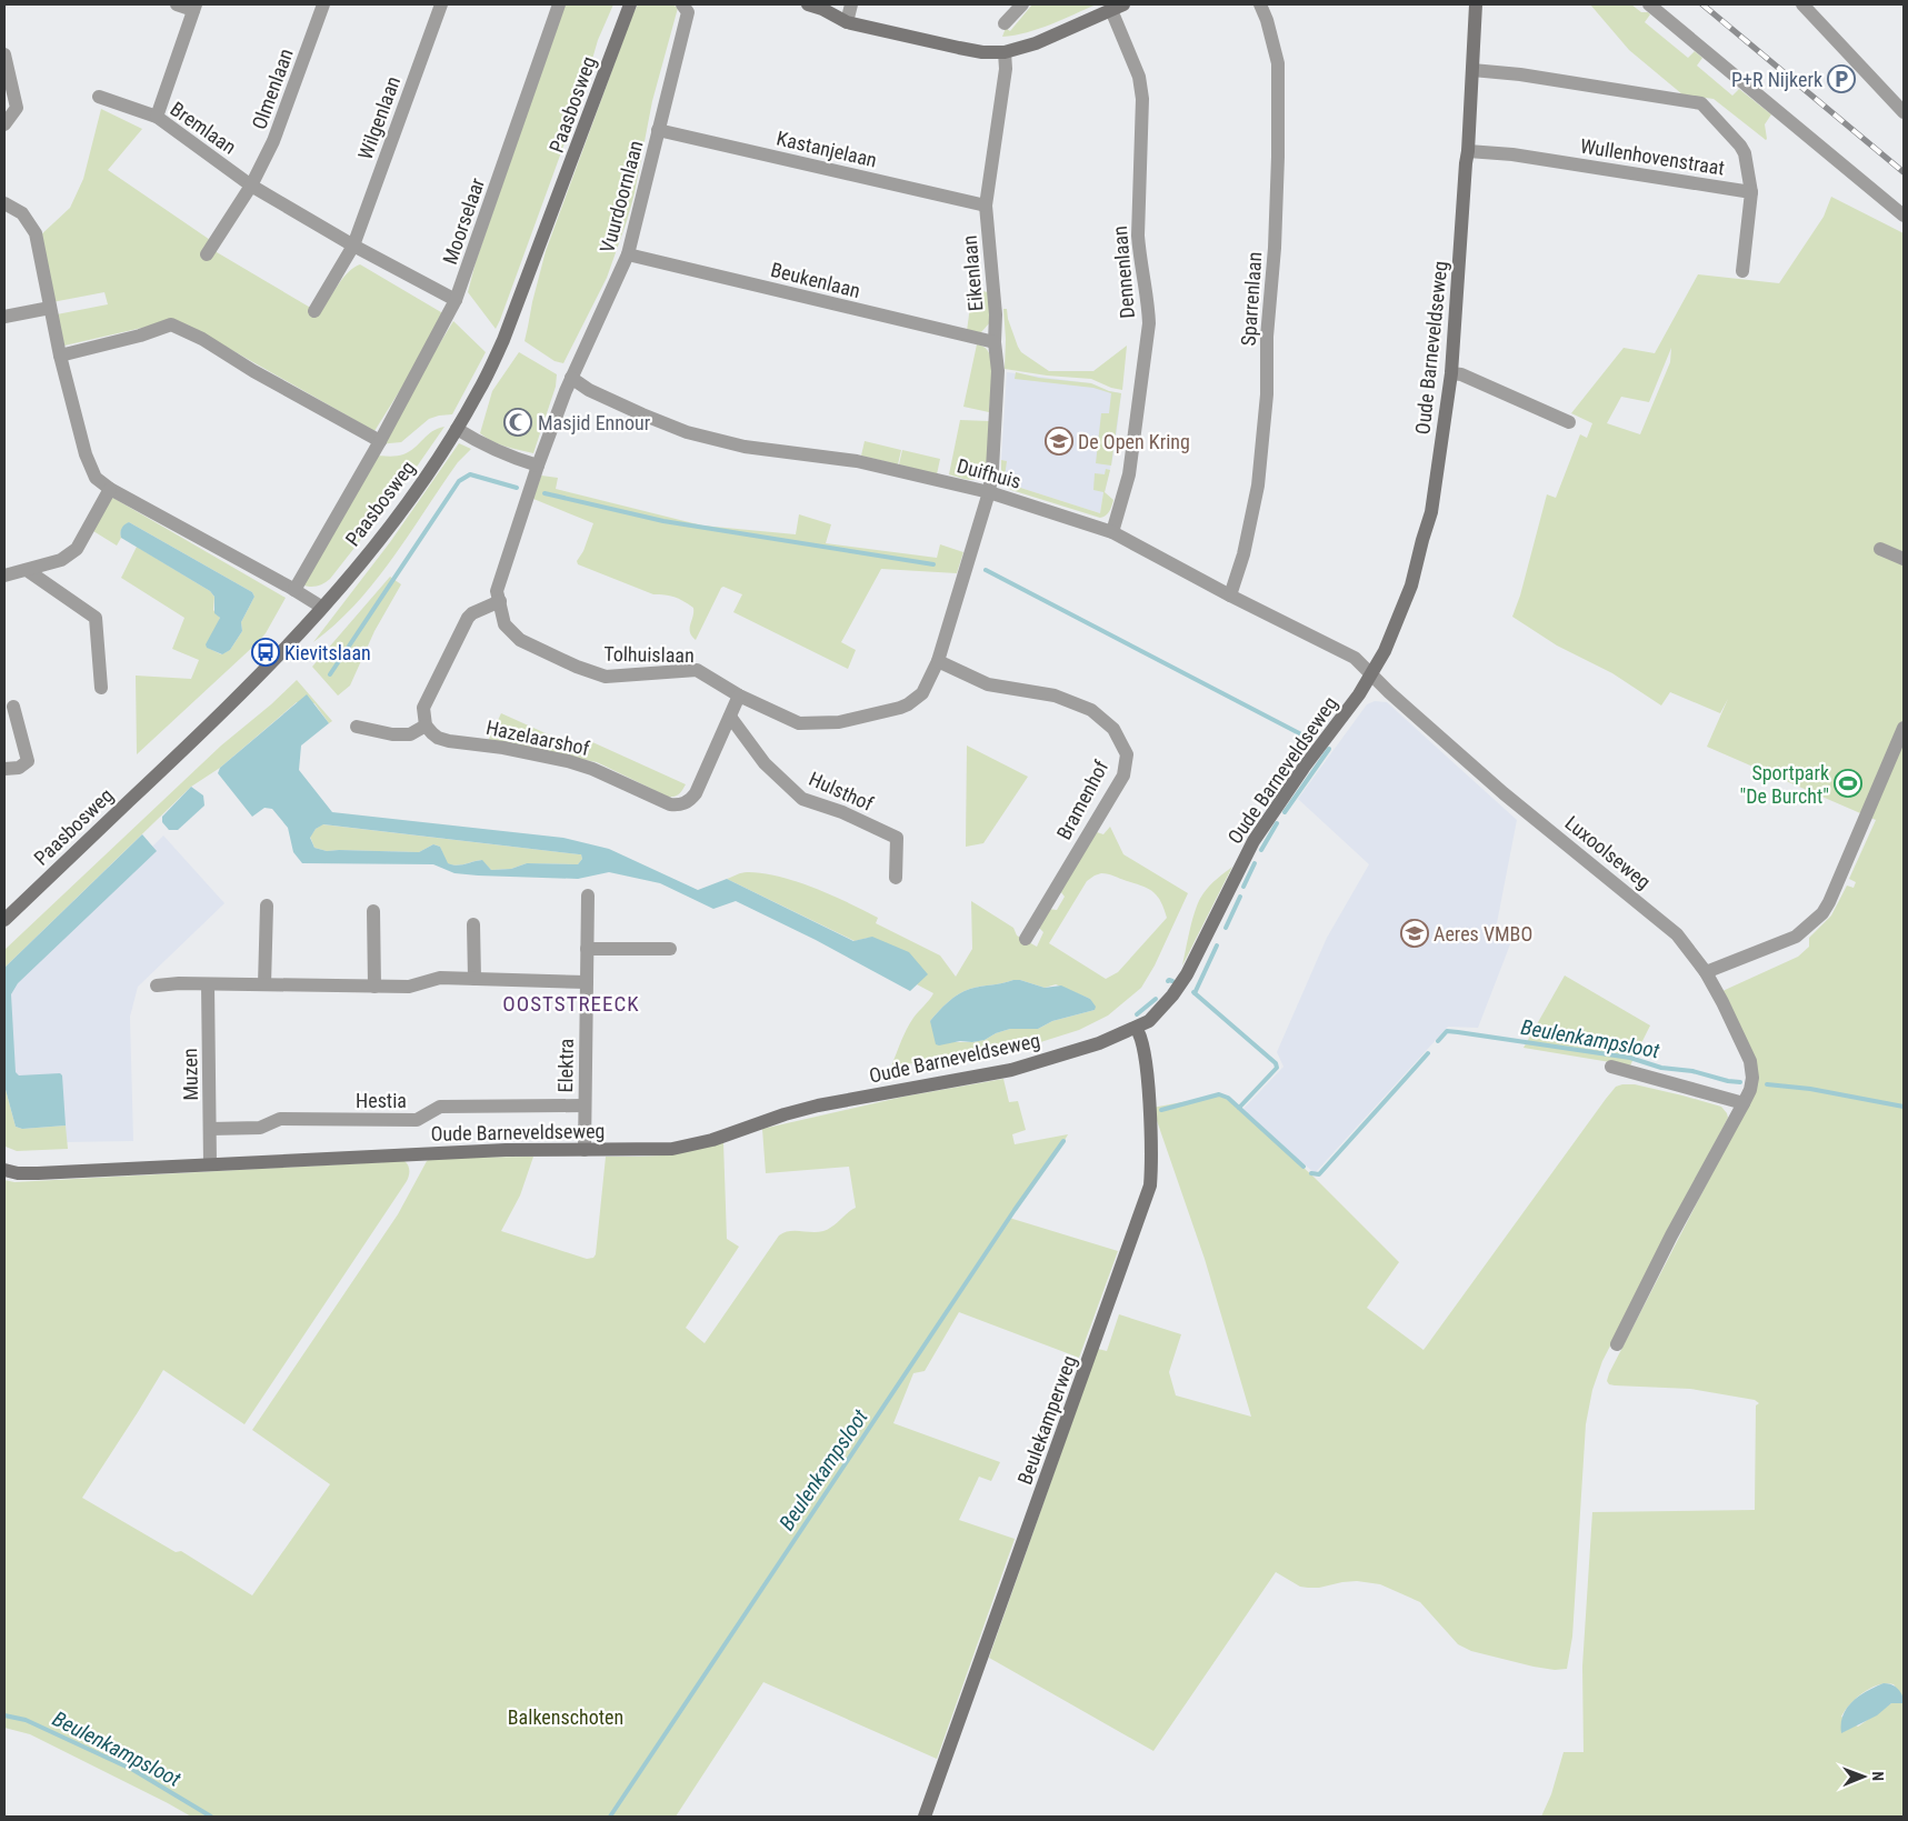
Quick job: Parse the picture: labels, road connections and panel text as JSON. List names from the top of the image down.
{
  "streets": {
    "street": [
      "Olmenlaan",
      "Paasbosweg",
      "Wilgenlaan",
      "Bremlaan",
      "Kastanjelaan",
      "Wullenhovenstraat",
      "Vuurdoornlaan",
      "Moorselaar",
      "Dennenlaan",
      "Eikenlaan",
      "Beukenlaan",
      "Sparrenlaan",
      "Oude Barneveldseweg",
      "Duifhuis",
      "Tolhuislaan",
      "Hazelaarshof",
      "Hulsthof",
      "Bramenhof",
      "Luxoolseweg",
      "Elektra",
      "Muzen",
      "Hestia",
      "Beulekamperweg"
    ]
  },
  "crossings": [
    ["Olmenlaan", "Bremlaan"],
    ["Wilgenlaan", "Bremlaan"],
    ["Bremlaan", "Moorselaar"],
    ["Kastanjelaan", "Vuurdoornlaan"],
    ["Kastanjelaan", "Eikenlaan"],
    ["Wullenhovenstraat", "Oude Barneveldseweg"],
    ["Vuurdoornlaan", "Beukenlaan"],
    ["Vuurdoornlaan", "Duifhuis"],
    ["Vuurdoornlaan", "Tolhuislaan"],
    ["Dennenlaan", "Duifhuis"],
    ["Eikenlaan", "Beukenlaan"],
    ["Eikenlaan", "Duifhuis"],
    ["Eikenlaan", "Tolhuislaan"],
    ["Sparrenlaan", "Duifhuis"],
    ["Oude Barneveldseweg", "Duifhuis"],
    ["Oude Barneveldseweg", "Luxoolseweg"],
    ["Oude Barneveldseweg", "Elektra"],
    ["Oude Barneveldseweg", "Muzen"],
    ["Oude Barneveldseweg", "Beulekamperweg"],
    ["Duifhuis", "Tolhuislaan"],
    ["Duifhuis", "Luxoolseweg"],
    ["Tolhuislaan", "Hazelaarshof"],
    ["Tolhuislaan", "Bramenhof"],
    ["Hazelaarshof", "Hulsthof"],
    ["Elektra", "Hestia"],
    ["Muzen", "Hestia"]
  ],
  "districts": ["OOSTSTREECK"],
  "water": ["Beulenkampsloot"],
  "parks": ["Balkenschoten"],
  "places": {
    "parking": ["P+R Nijkerk"],
    "mosque": ["Masjid Ennour"],
    "school or university": ["De Open Kring", "Aeres VMBO"],
    "bus stop": ["Kievitslaan"],
    "sports": ["Sportpark \"De Burcht\""]
  },
  "north": "right"
}
